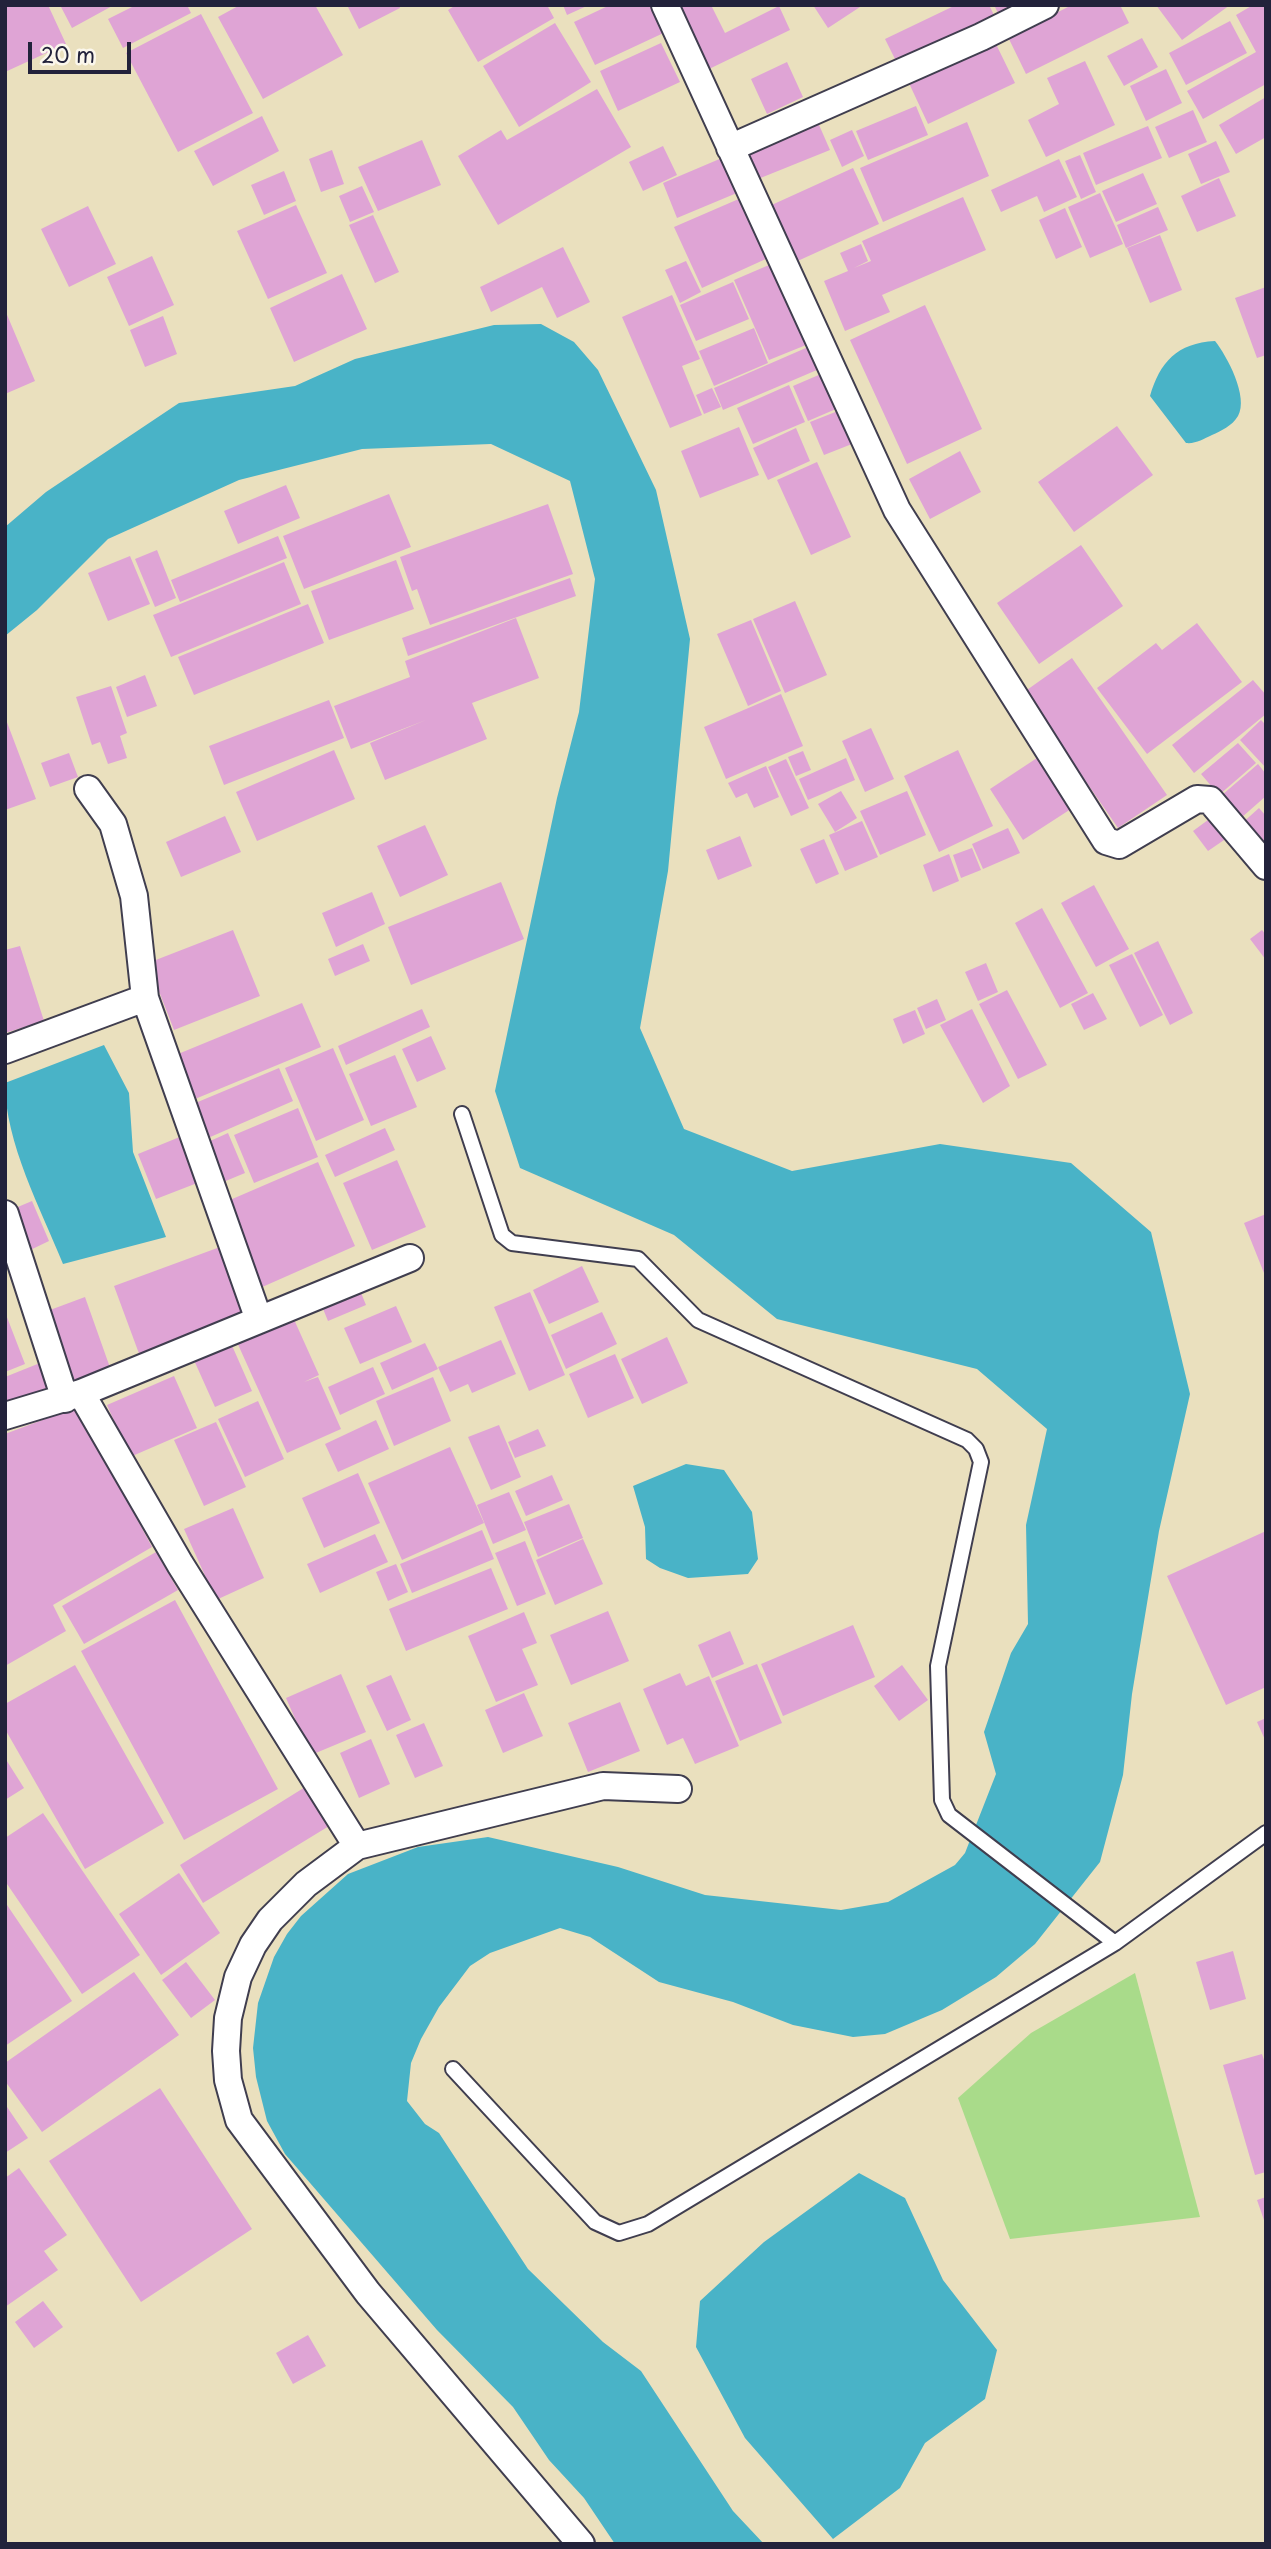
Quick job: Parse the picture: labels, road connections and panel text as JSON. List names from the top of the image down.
{
  "scale_bar": "20 m"
}
